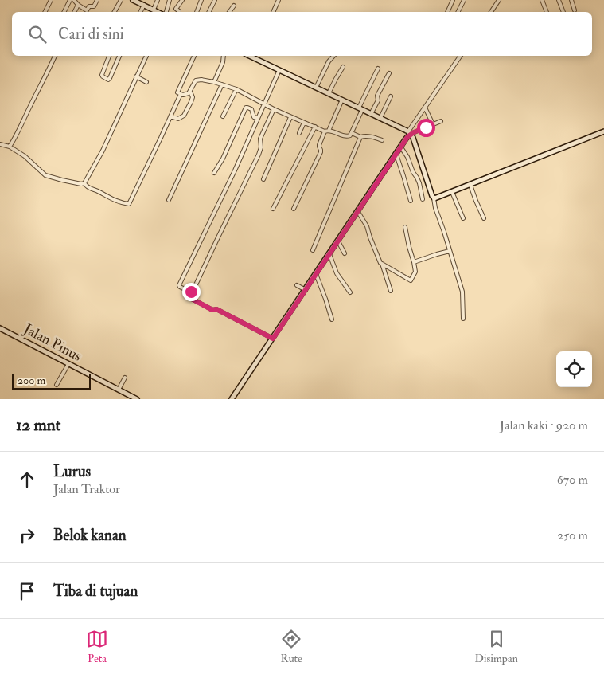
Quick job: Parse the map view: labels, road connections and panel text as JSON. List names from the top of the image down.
{
  "streets": {
    "street": ["Jalan Pinus"]
  },
  "scale_bar": "200 m",
  "page": {
    "search": "Cari di sini",
    "scale": "200 m",
    "heading": ["12 mnt", "Jalan kaki · 920 m"],
    "list": [
      ["Lurus", "Jalan Traktor", "670 m"],
      ["Belok kanan", "250 m"],
      "Tiba di tujuan"
    ],
    "nav": ["Peta", "Rute", "Disimpan"]
  }
}
